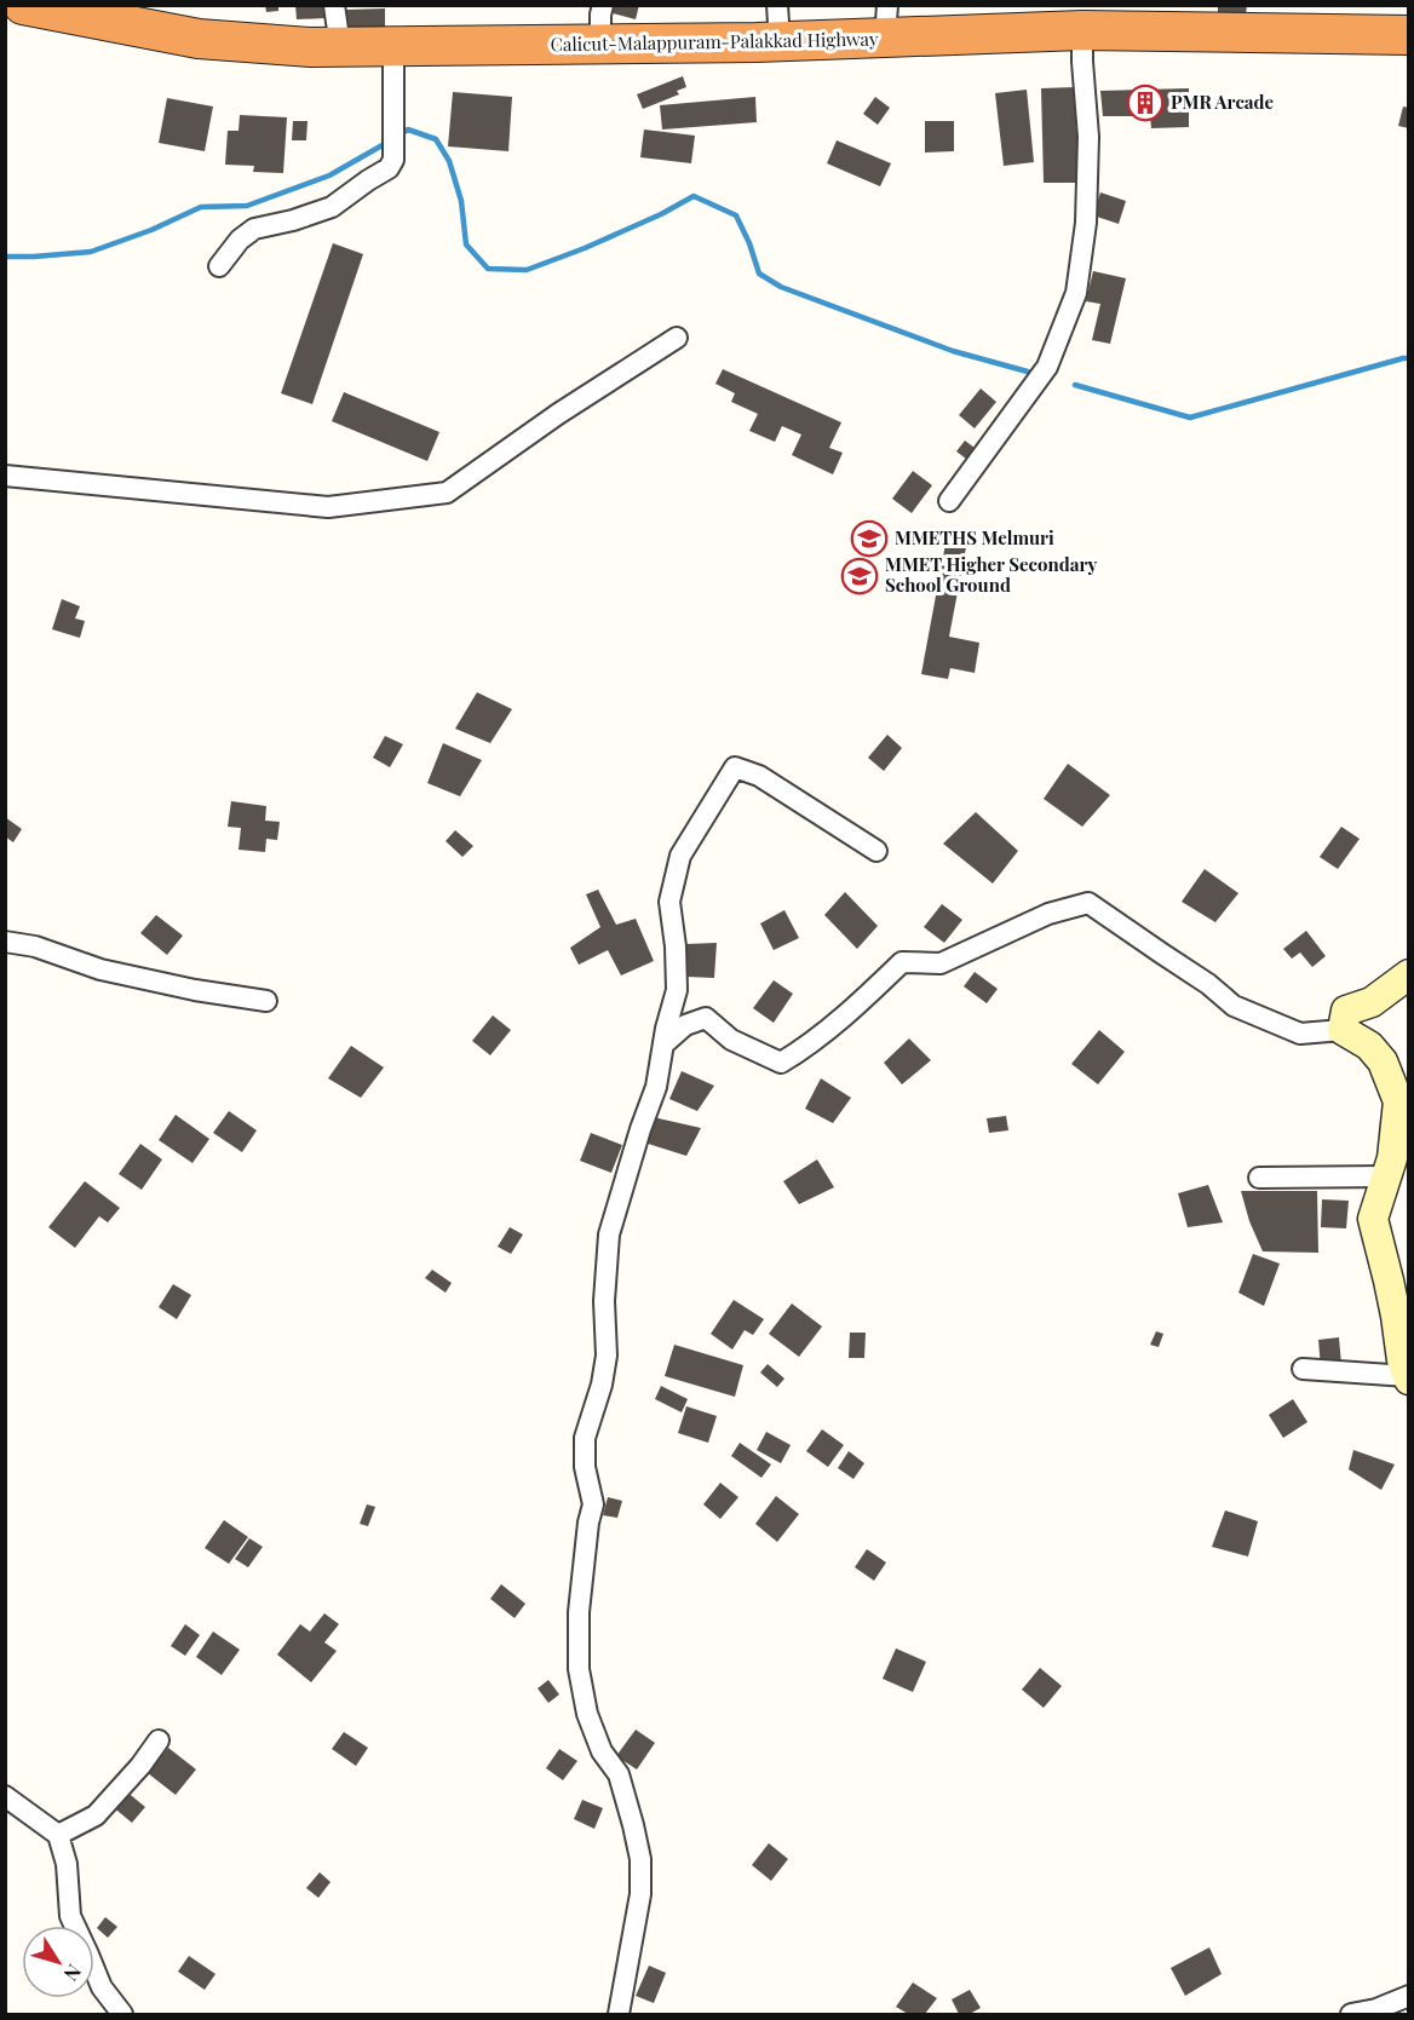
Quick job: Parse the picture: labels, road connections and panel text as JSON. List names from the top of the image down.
{
  "streets": {
    "highway": ["Calicut-Malappuram-Palakkad Highway"]
  },
  "places": {
    "building": ["PMR Arcade"],
    "school or university": ["MMETHS Melmuri", "MMET Higher Secondary School Ground"]
  },
  "north": "bottom right"
}
